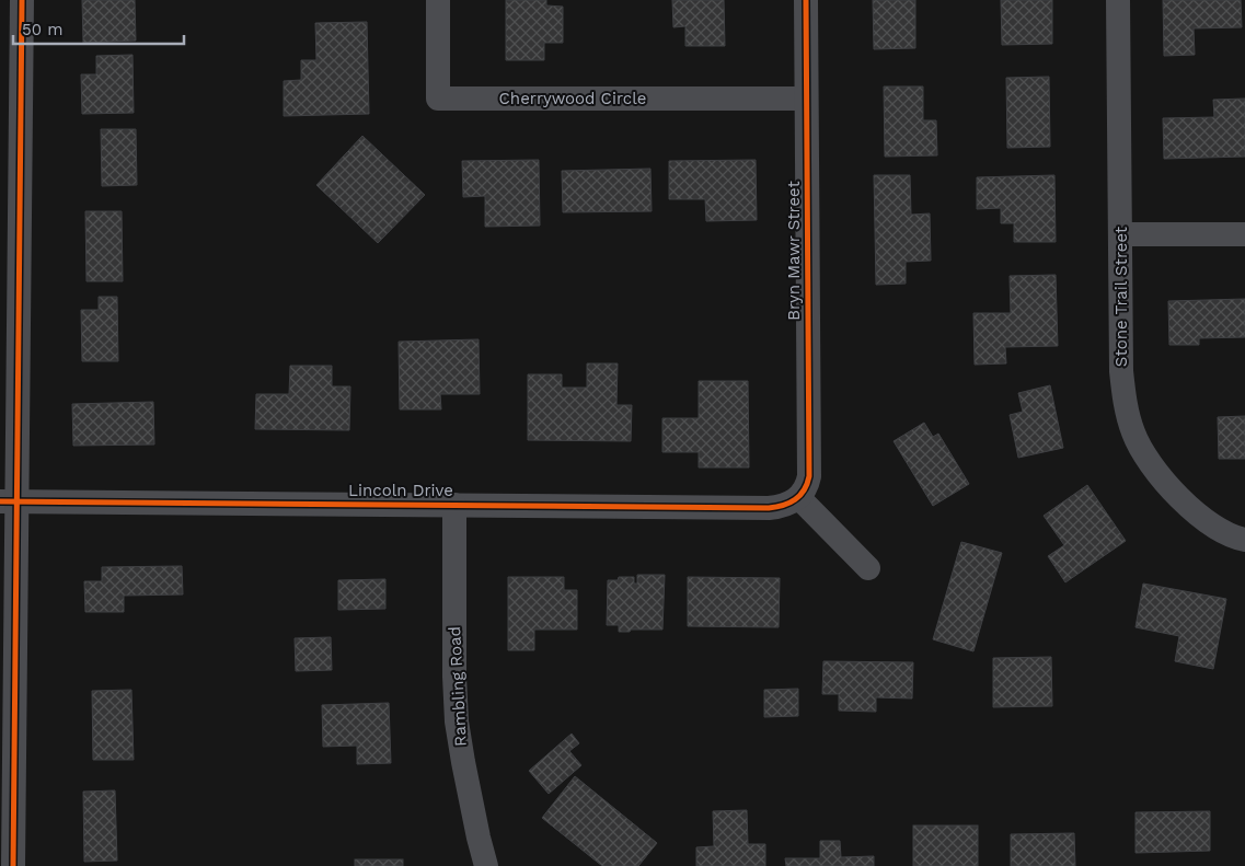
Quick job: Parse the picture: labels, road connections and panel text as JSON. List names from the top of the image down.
{
  "streets": {
    "street": [
      "Cherrywood Circle",
      "Bryn Mawr Street",
      "Stone Trail Street",
      "Lincoln Drive",
      "Rambling Road"
    ]
  },
  "crossings": [
    ["Cherrywood Circle", "Bryn Mawr Street"],
    ["Bryn Mawr Street", "Lincoln Drive"],
    ["Lincoln Drive", "Rambling Road"]
  ],
  "scale_bar": "50 m"
}
